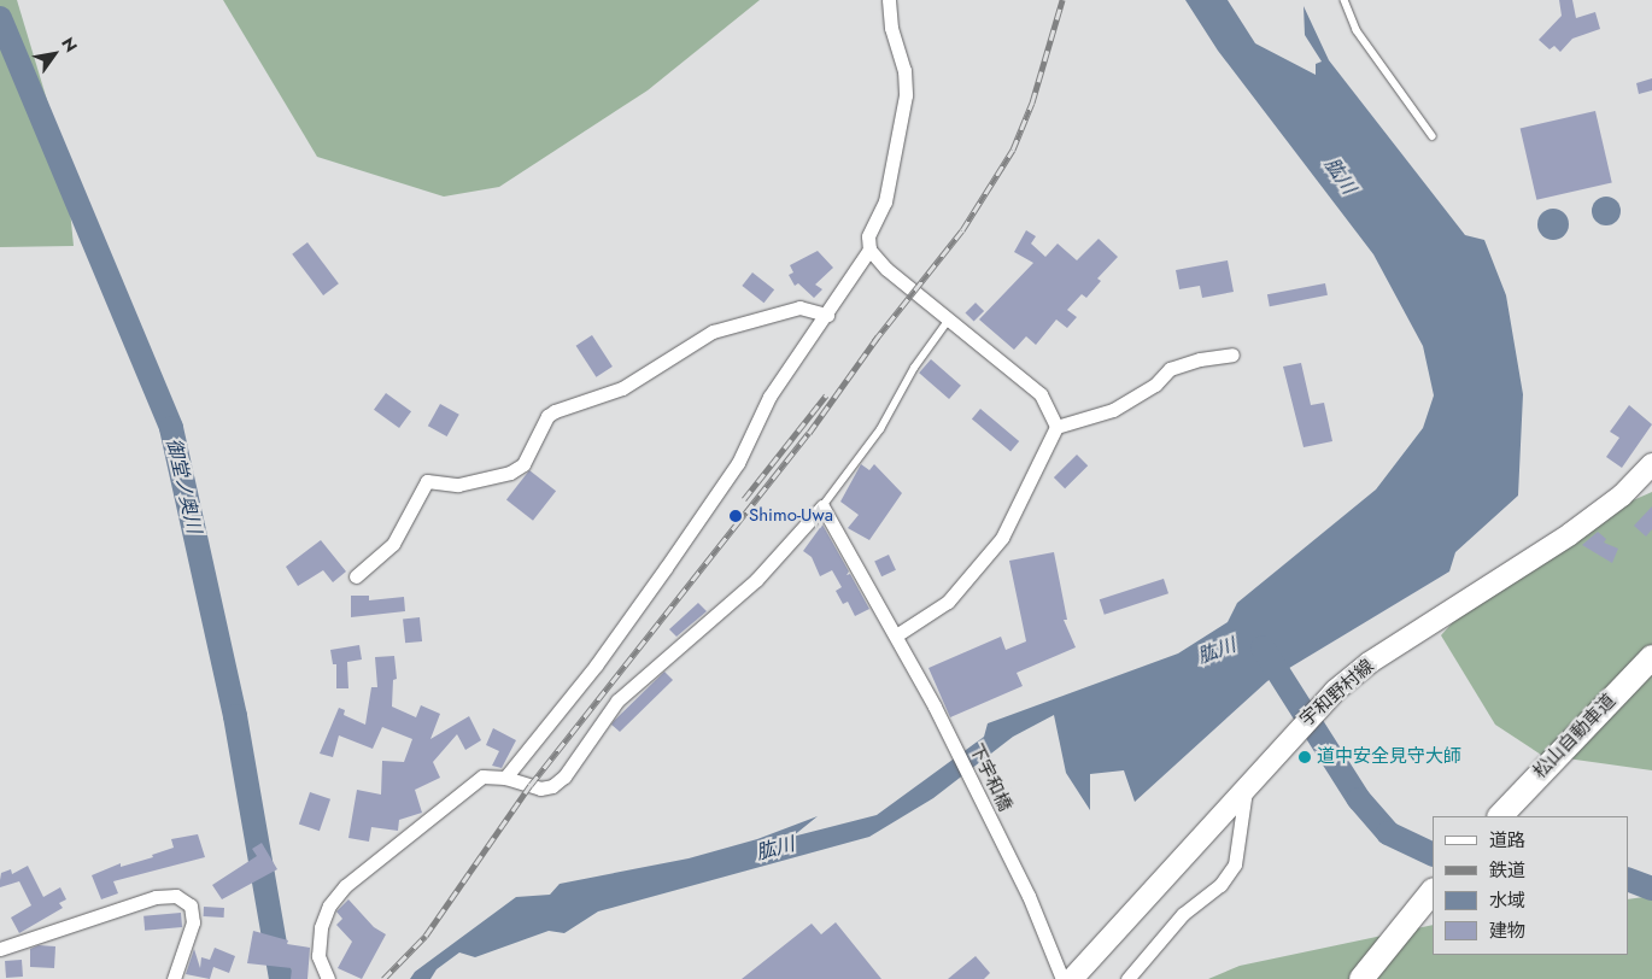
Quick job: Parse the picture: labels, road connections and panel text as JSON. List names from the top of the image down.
{
  "streets": {
    "highway": ["松山自動車道"],
    "main road": ["宇和野村線"],
    "street": ["下宇和橋"]
  },
  "water": ["肱川", "御堂ノ奥川"],
  "places": ["Shimo-Uwa", "道中安全見守大師"],
  "legend": [
    "道路",
    "鉄道",
    "水域",
    "建物"
  ],
  "north": "top right"
}
